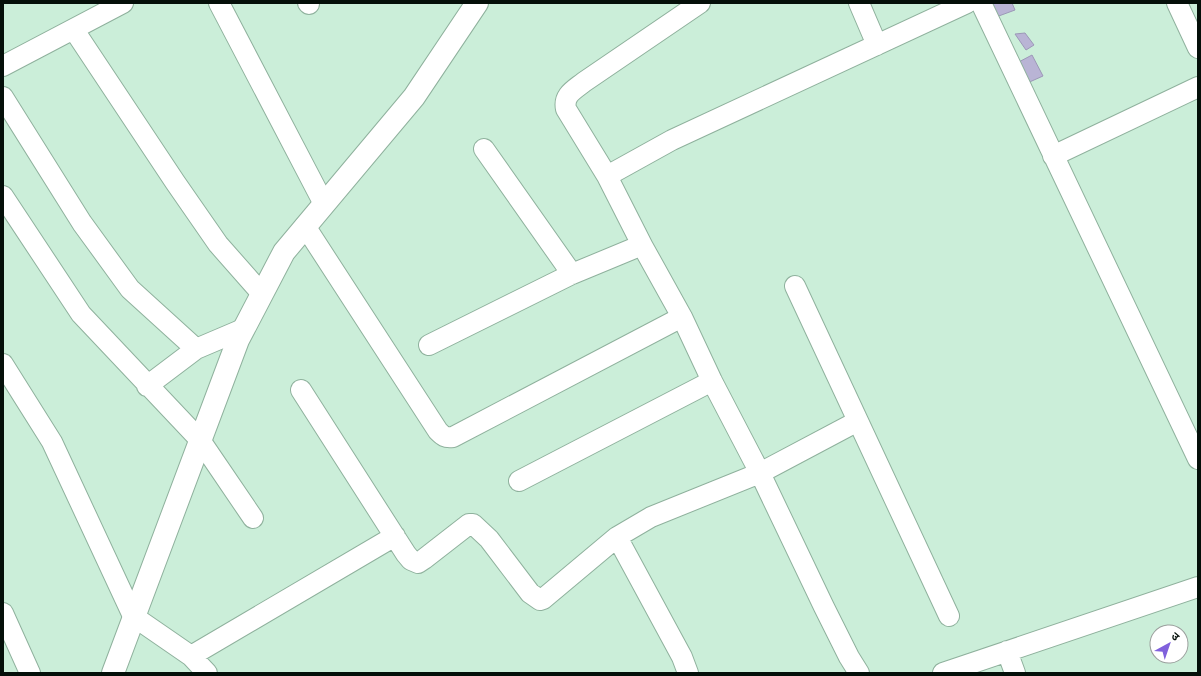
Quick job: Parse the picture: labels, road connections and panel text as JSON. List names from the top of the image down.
{
  "north": "top right"
}
